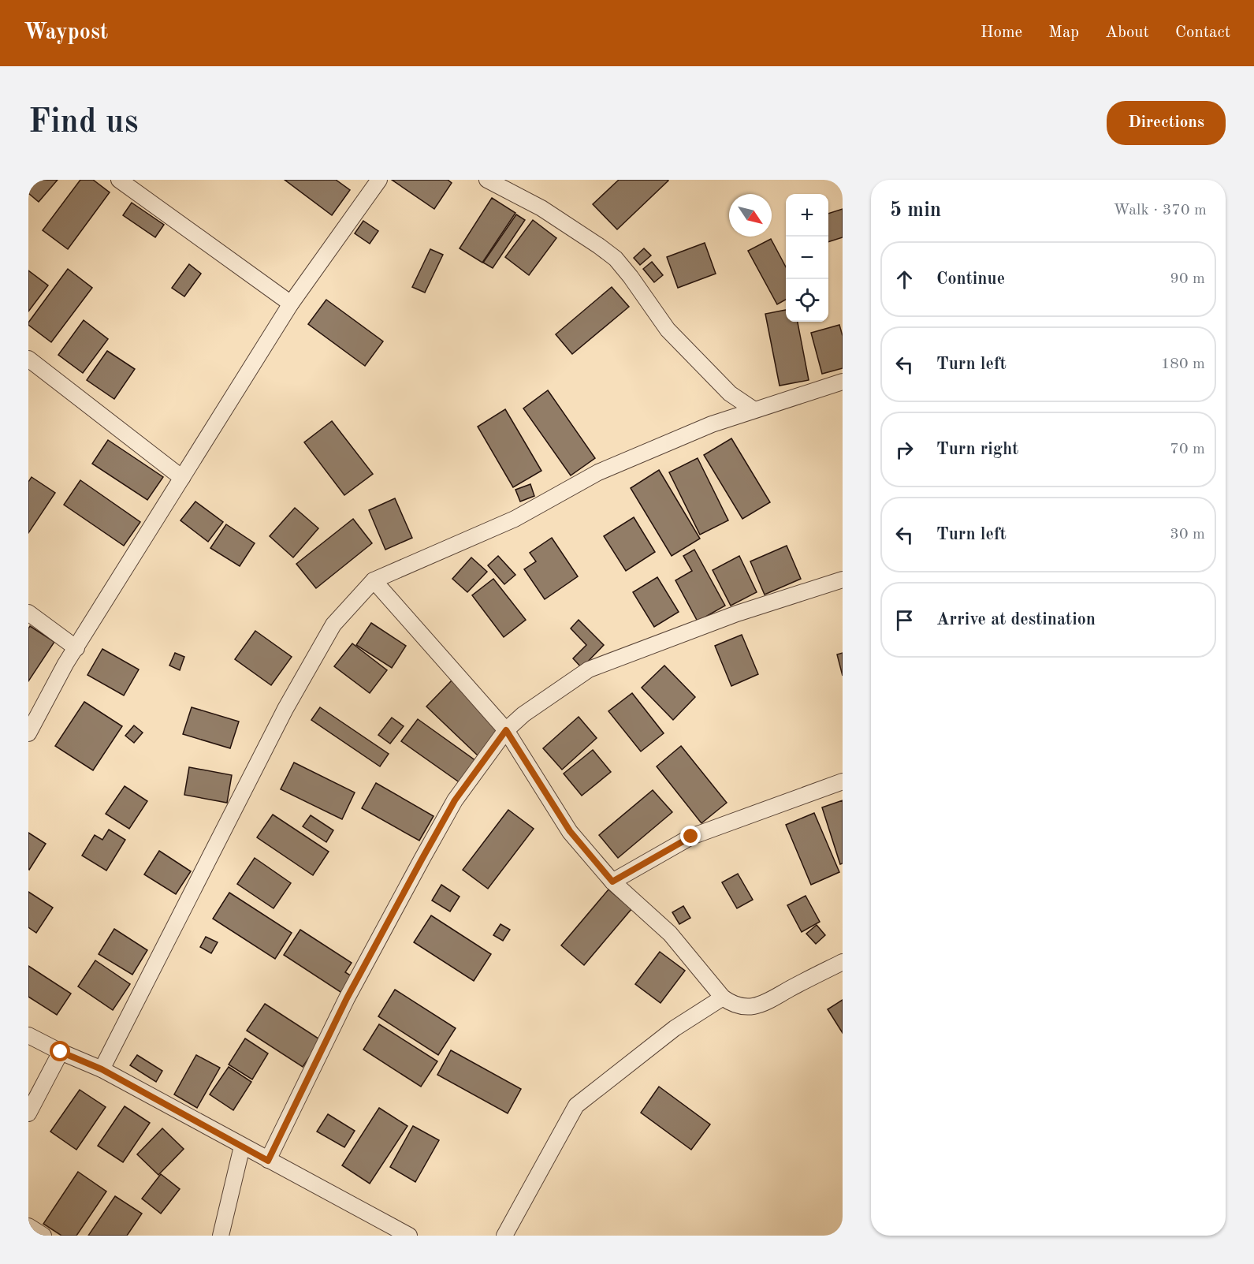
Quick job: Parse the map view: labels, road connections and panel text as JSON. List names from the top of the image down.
{
  "north": "bottom right",
  "page": {
    "header": "Waypost",
    "nav": [
      "Home",
      "Map",
      "About",
      "Contact"
    ],
    "buttons": "Directions",
    "title": "Find us",
    "heading": ["5 min", "Walk · 370 m"],
    "map_buttons": ["+", "−"],
    "list": [
      ["Continue", "90 m"],
      ["Turn left", "180 m"],
      ["Turn right", "70 m"],
      ["Turn left", "30 m"],
      "Arrive at destination"
    ]
  }
}
